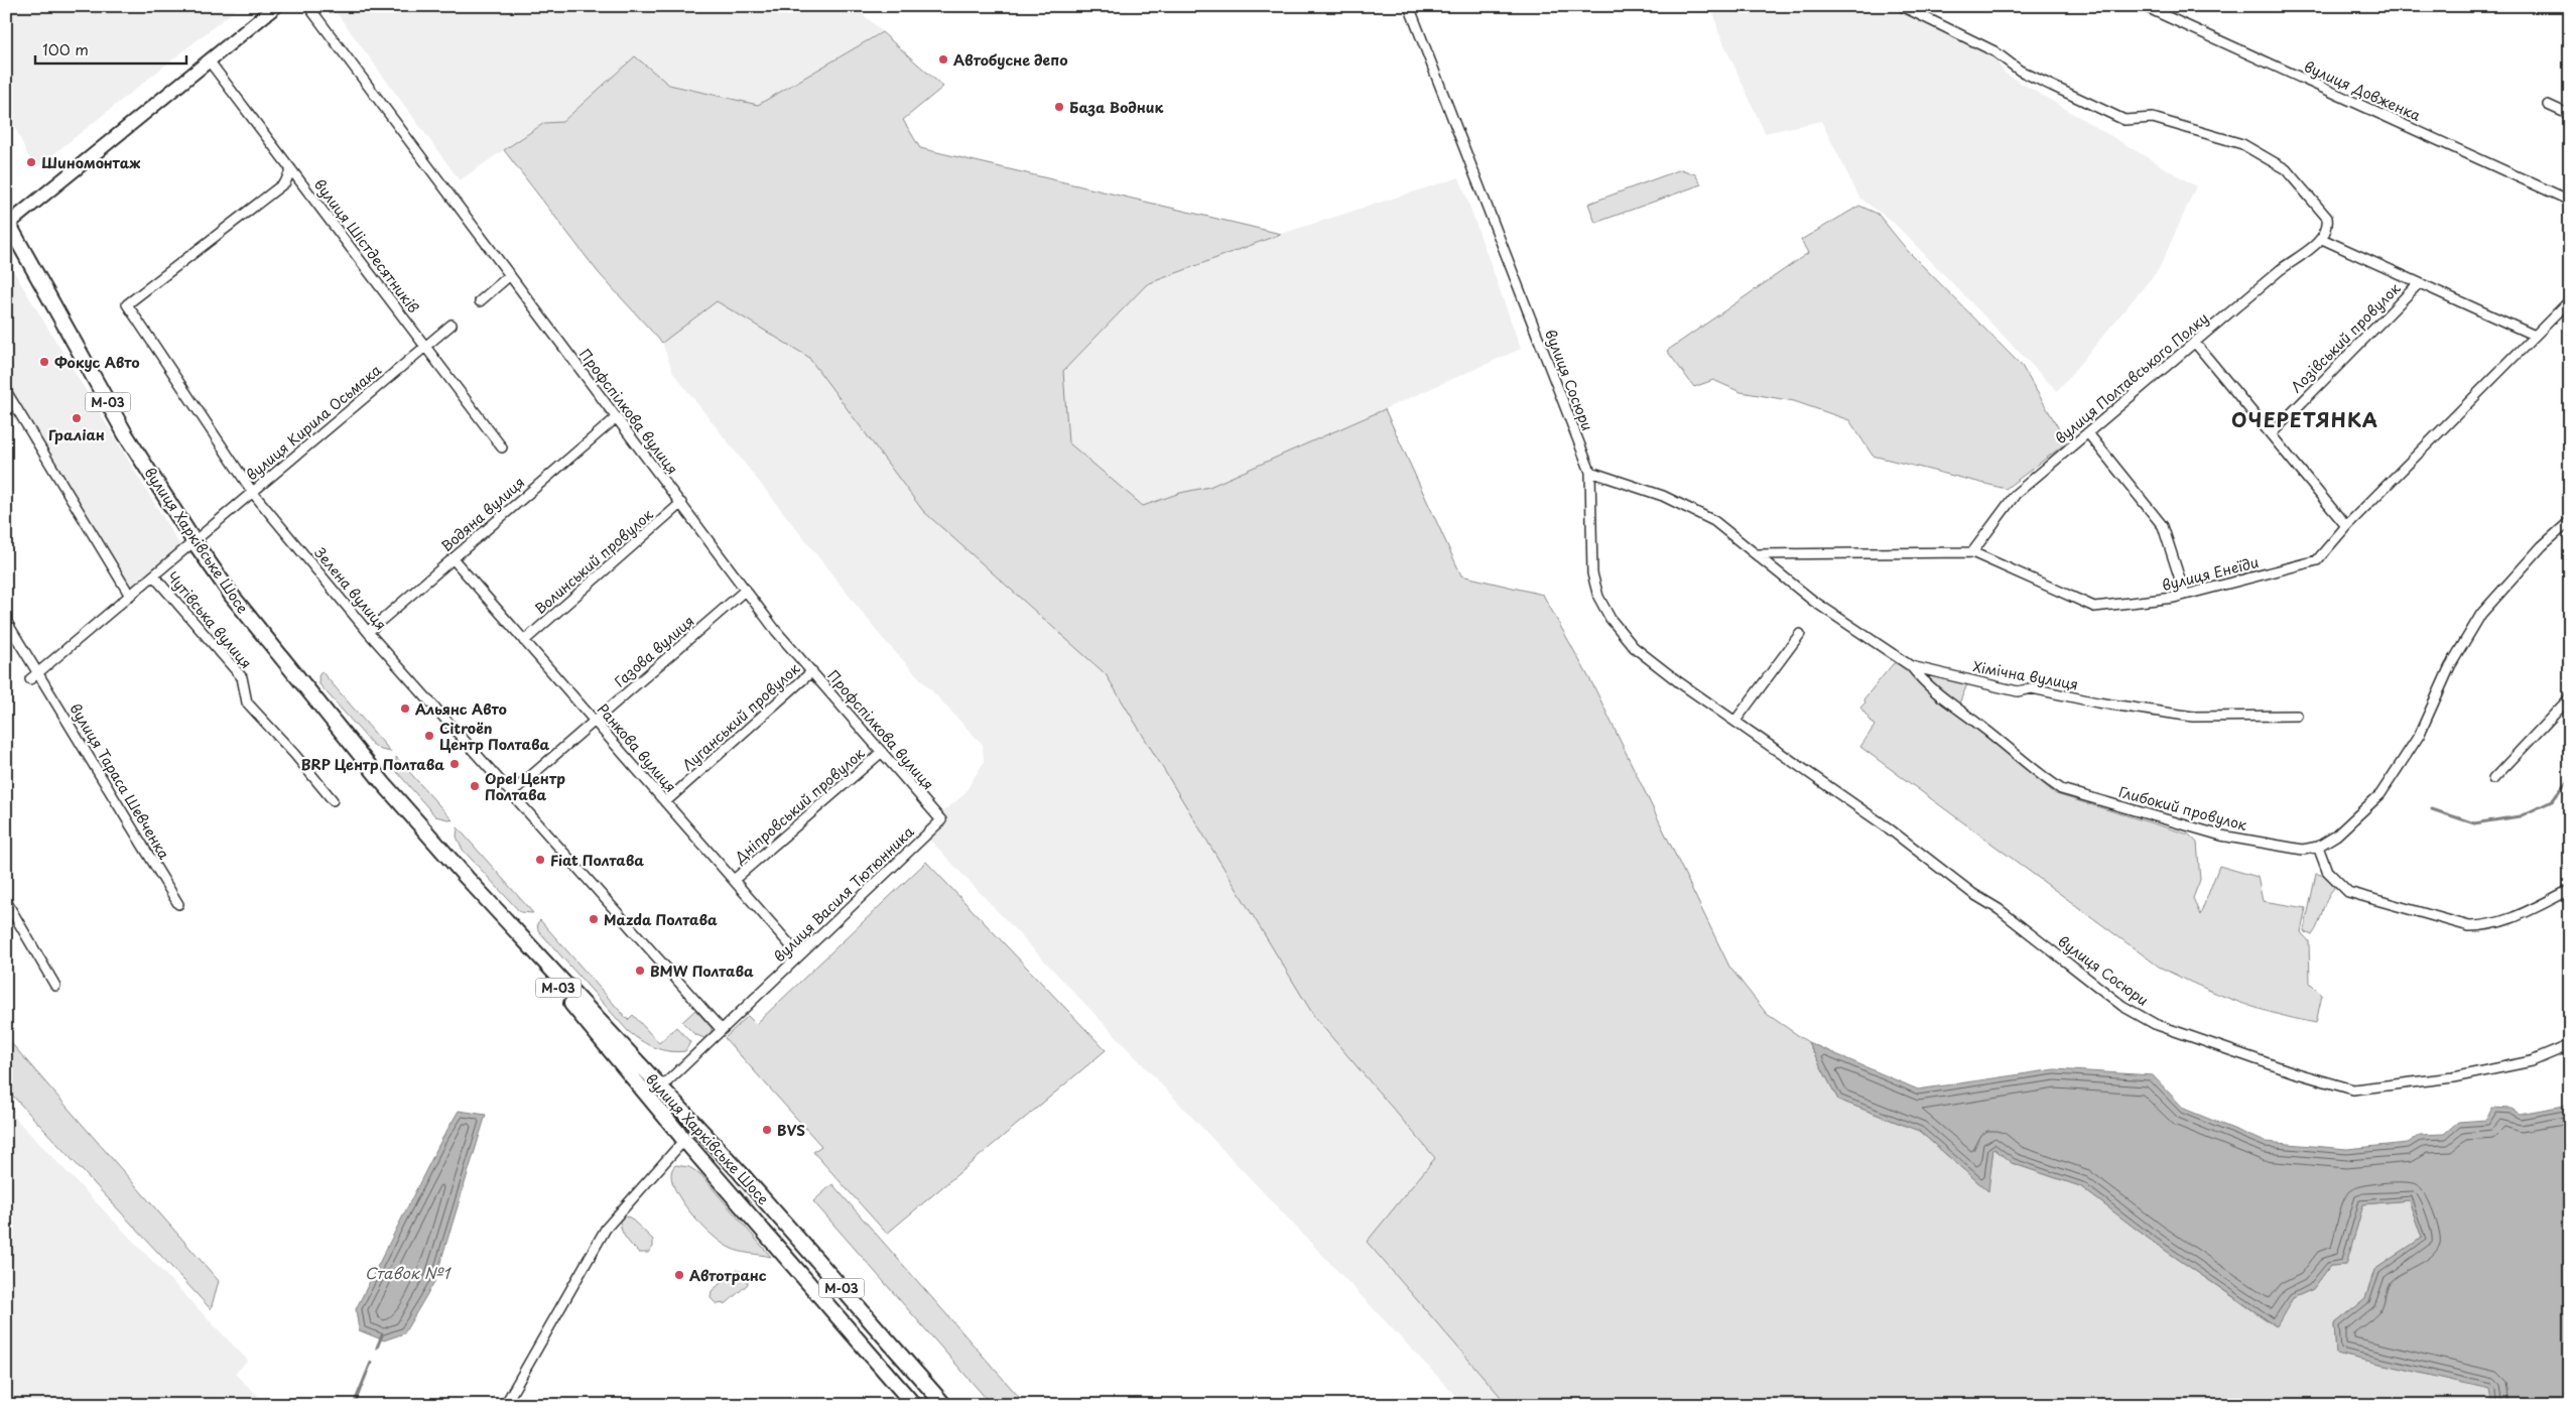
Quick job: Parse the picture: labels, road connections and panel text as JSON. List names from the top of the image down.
{
  "streets": {
    "highway": ["М-03", "вулиця Харківське Шосе"],
    "street": [
      "вулиця Довженка",
      "вулиця Шістдесятників",
      "Лозівський провулок",
      "вулиця Полтавського Полку",
      "вулиця Сосюри",
      "Профспілкова вулиця",
      "вулиця Кирила Осьмака",
      "Водяна вулиця",
      "Волинський провулок",
      "вулиця Енеїди",
      "Зелена вулиця",
      "Чутівська вулиця",
      "Газова вулиця",
      "Хімічна вулиця",
      "Луганський провулок",
      "Ранкова вулиця",
      "вулиця Тараса Шевченка",
      "Дніпровський провулок",
      "Глибокий провулок",
      "вулиця Василя Тютюнника"
    ]
  },
  "crossings": [
    ["вулиця Шістдесятників", "вулиця Кирила Осьмака"],
    ["вулиця Шістдесятників", "Зелена вулиця"],
    ["вулиця Полтавського Полку", "вулиця Енеїди"],
    ["Профспілкова вулиця", "Водяна вулиця"],
    ["Профспілкова вулиця", "Волинський провулок"],
    ["Профспілкова вулиця", "Газова вулиця"],
    ["Профспілкова вулиця", "Луганський провулок"],
    ["Профспілкова вулиця", "Дніпровський провулок"],
    ["Профспілкова вулиця", "вулиця Василя Тютюнника"],
    ["вулиця Кирила Осьмака", "вулиця Харківське Шосе"],
    ["вулиця Кирила Осьмака", "Зелена вулиця"],
    ["вулиця Кирила Осьмака", "Чутівська вулиця"],
    ["вулиця Кирила Осьмака", "вулиця Тараса Шевченка"],
    ["Водяна вулиця", "Зелена вулиця"],
    ["Водяна вулиця", "Ранкова вулиця"],
    ["вулиця Харківське Шосе", "вулиця Василя Тютюнника"],
    ["Волинський провулок", "Ранкова вулиця"],
    ["вулиця Енеїди", "Хімічна вулиця"],
    ["Зелена вулиця", "Газова вулиця"],
    ["Зелена вулиця", "вулиця Василя Тютюнника"],
    ["Газова вулиця", "Ранкова вулиця"],
    ["Хімічна вулиця", "Глибокий провулок"],
    ["Луганський провулок", "Ранкова вулиця"],
    ["Ранкова вулиця", "Дніпровський провулок"],
    ["Ранкова вулиця", "вулиця Василя Тютюнника"]
  ],
  "districts": ["ОЧЕРЕТЯНКА"],
  "water": ["Ставок №1"],
  "places": [
    "Автобусне депо",
    "База Водник",
    "Шиномонтаж",
    "Фокус Авто",
    "Граліан",
    "Альянс Авто",
    "Citroën Центр Полтава",
    "BRP Центр Полтава",
    "Opel Центр Полтава",
    "Fiat Полтава",
    "Mazda Полтава",
    "BMW Полтава",
    "BVS",
    "Автотранс"
  ],
  "scale_bar": "100 m"
}
